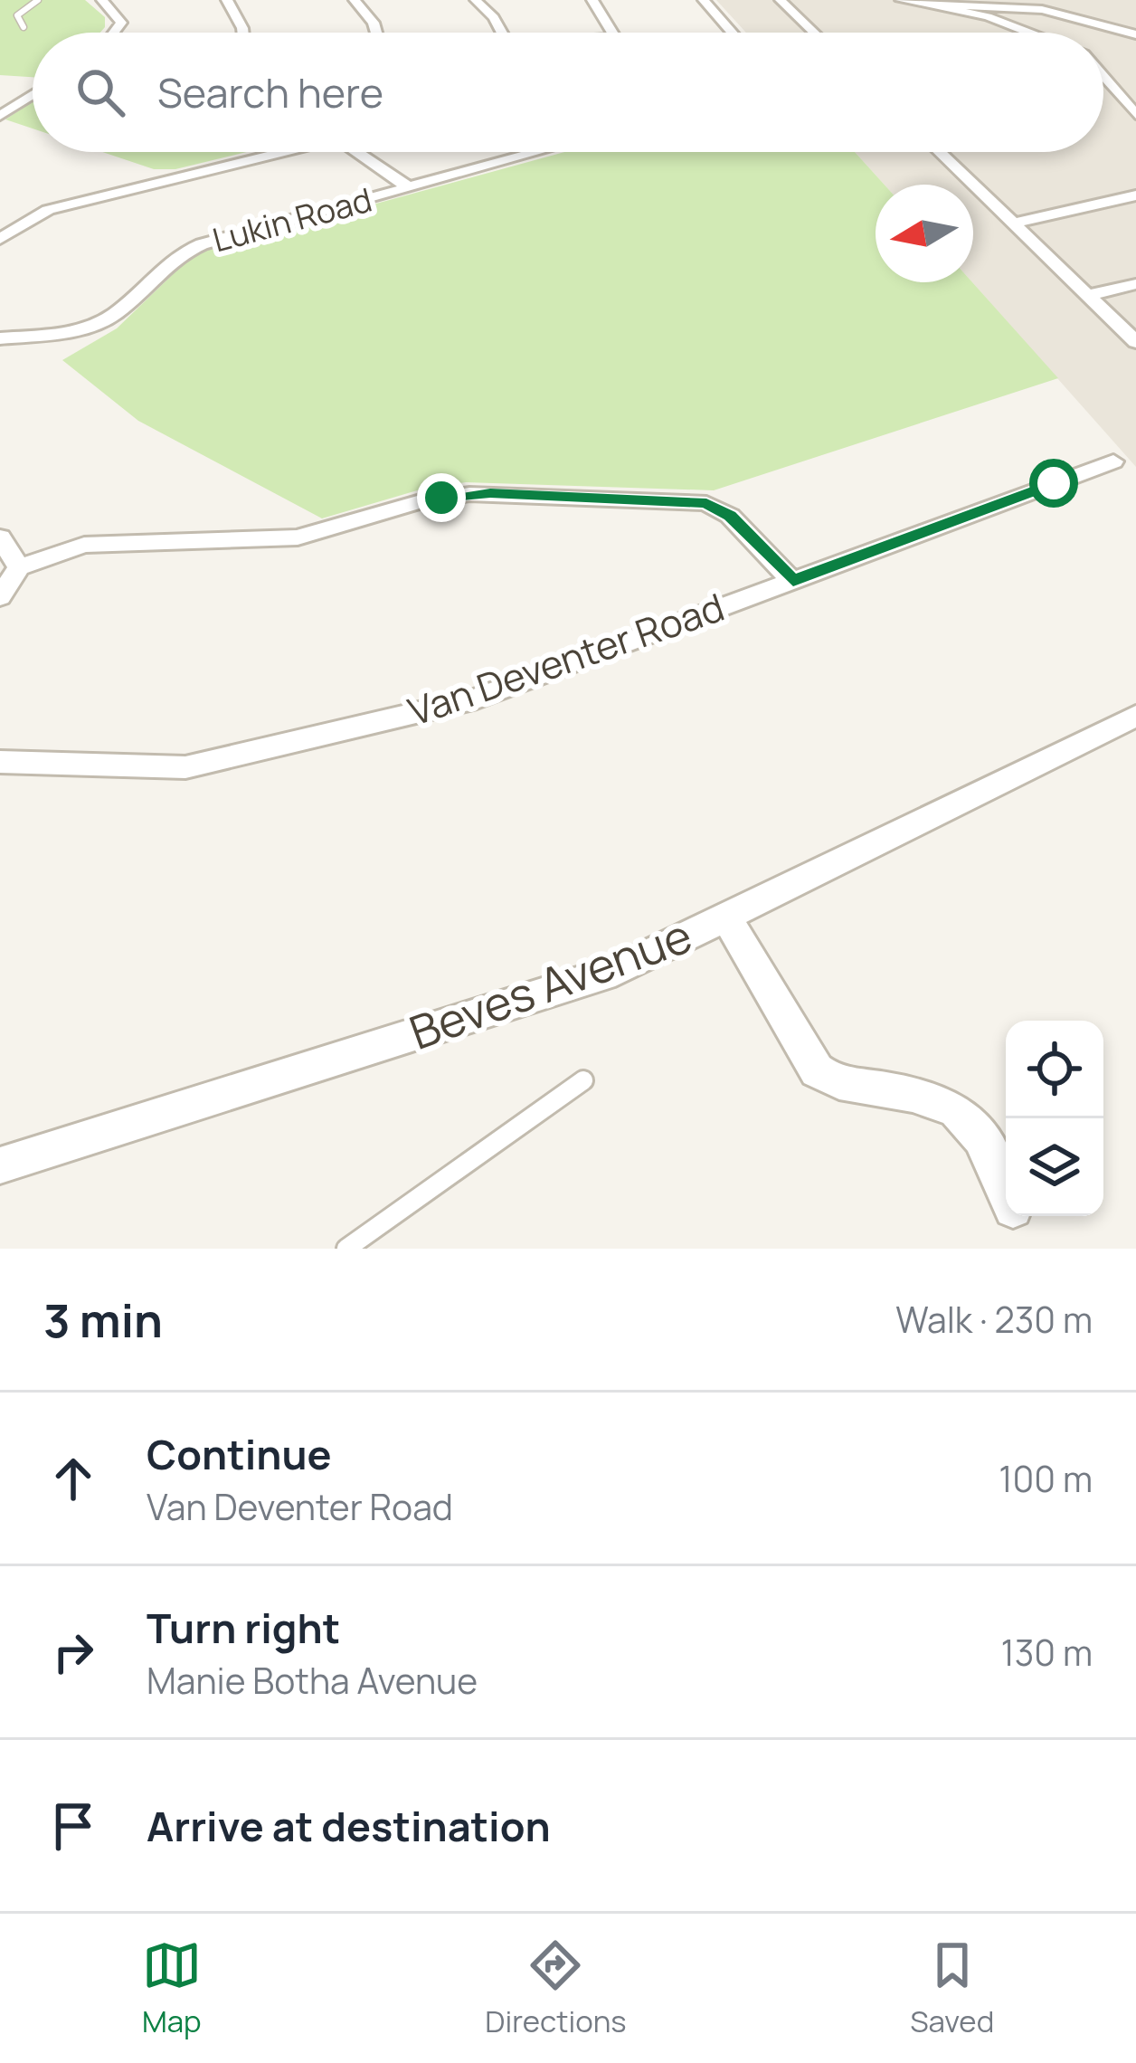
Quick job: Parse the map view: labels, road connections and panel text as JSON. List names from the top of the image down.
{
  "streets": {
    "street": ["Lukin Road", "Van Deventer Road", "Beves Avenue"]
  },
  "north": "left",
  "page": {
    "search": "Search here",
    "heading": ["3 min", "Walk · 230 m"],
    "list": [
      ["Continue", "Van Deventer Road", "100 m"],
      ["Turn right", "Manie Botha Avenue", "130 m"],
      "Arrive at destination"
    ],
    "nav": ["Map", "Directions", "Saved"]
  }
}
